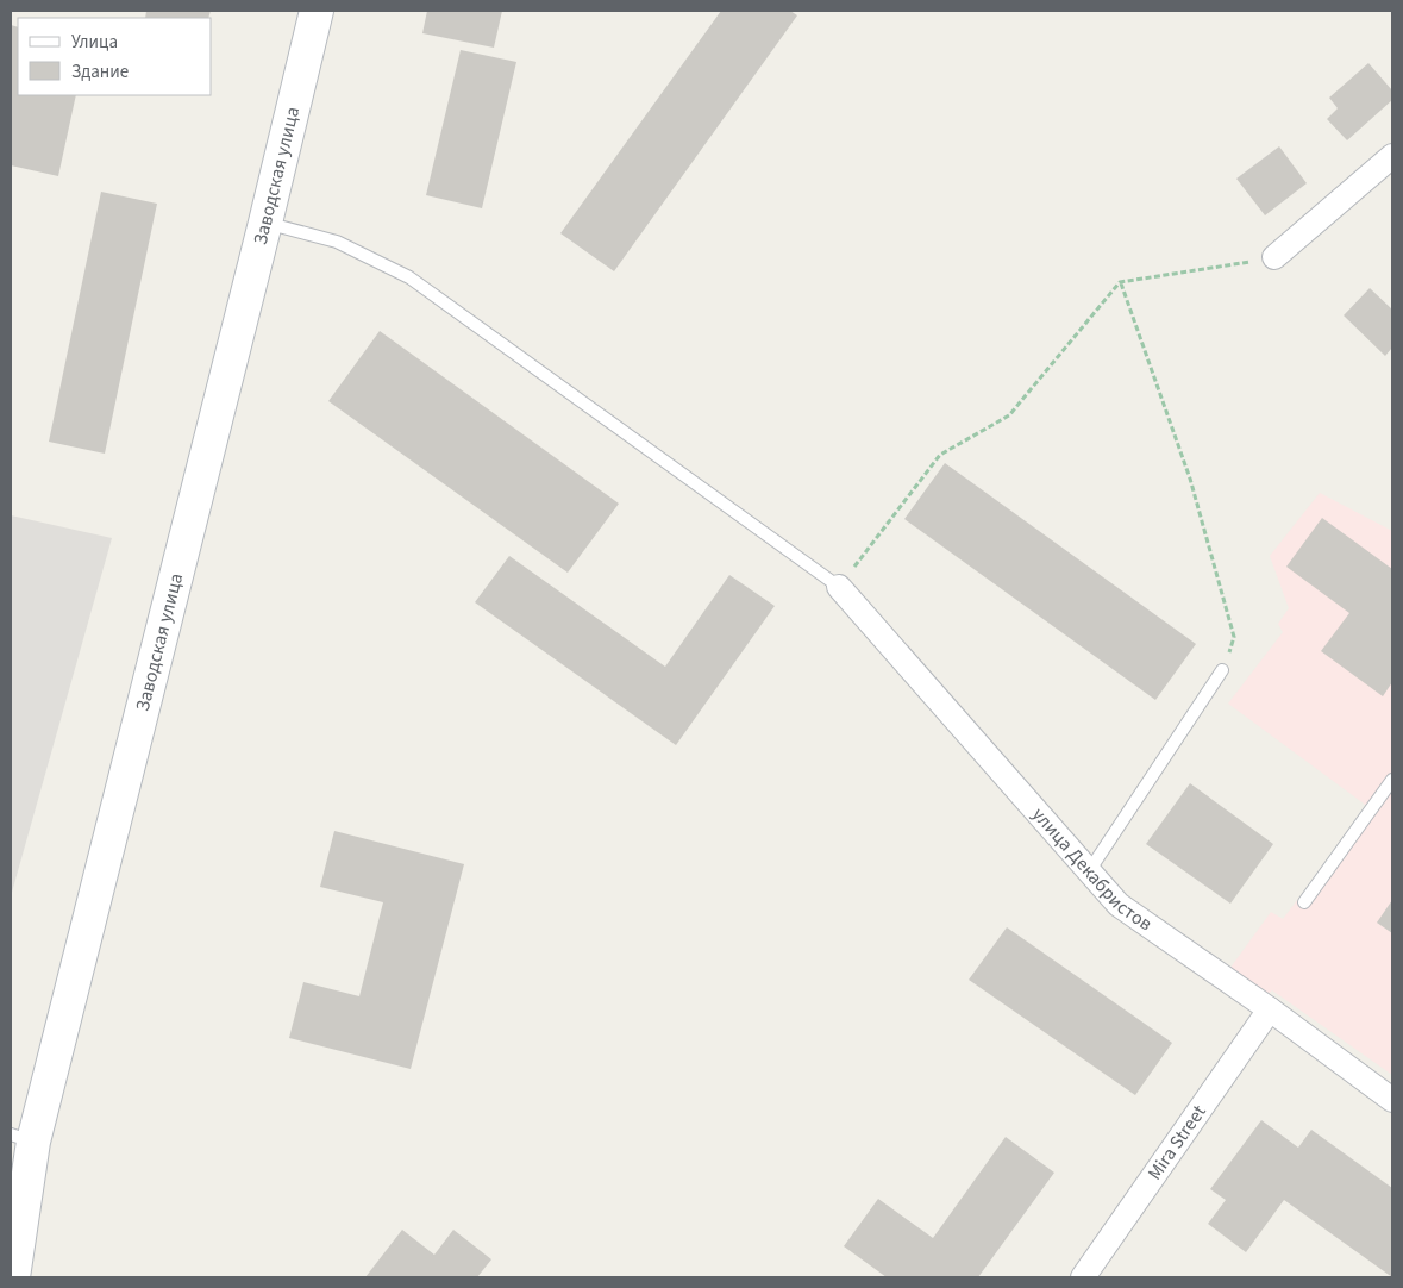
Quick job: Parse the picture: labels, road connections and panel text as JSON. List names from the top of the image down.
{
  "streets": {
    "street": ["Заводская улица", "улица Декабристов", "Mira Street"]
  },
  "crossings": [
    ["улица Декабристов", "Mira Street"]
  ],
  "legend": ["Улица", "Здание"]
}
